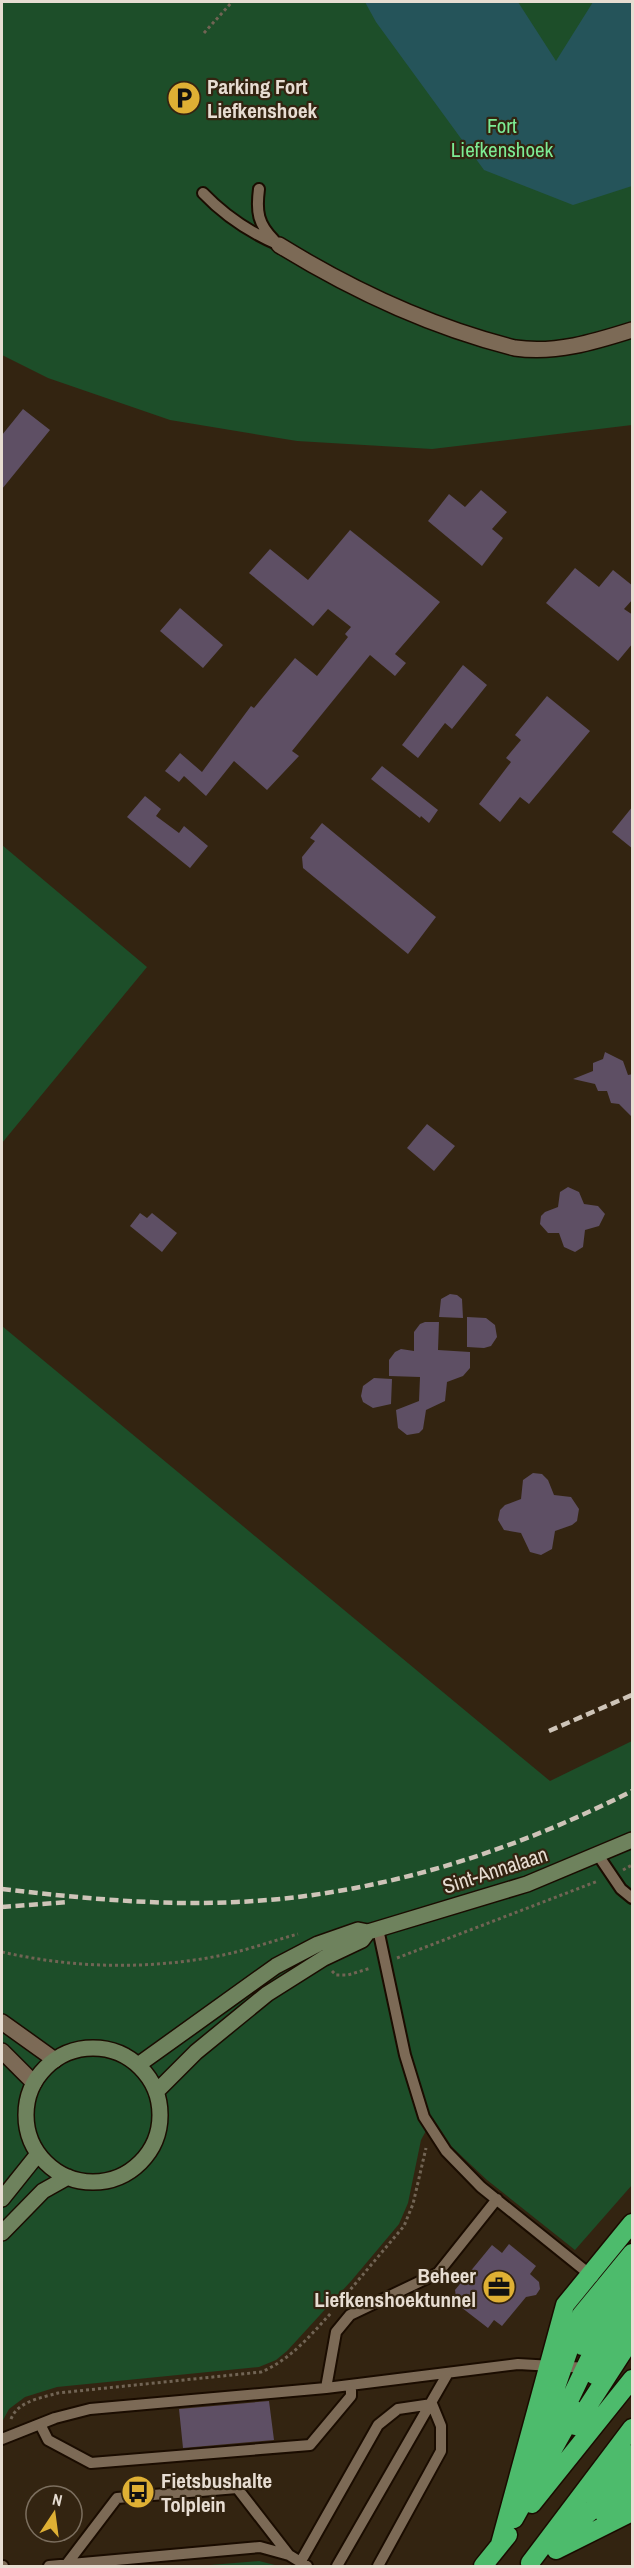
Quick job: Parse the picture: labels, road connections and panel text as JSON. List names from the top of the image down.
{
  "streets": {
    "street": ["Sint-Annalaan"]
  },
  "parks": ["Fort Liefkenshoek"],
  "places": {
    "parking": ["Parking Fort Liefkenshoek"],
    "office": ["Beheer Liefkenshoektunnel"],
    "bus stop": ["Fietsbushalte Tolplein"]
  },
  "north": "top"
}
